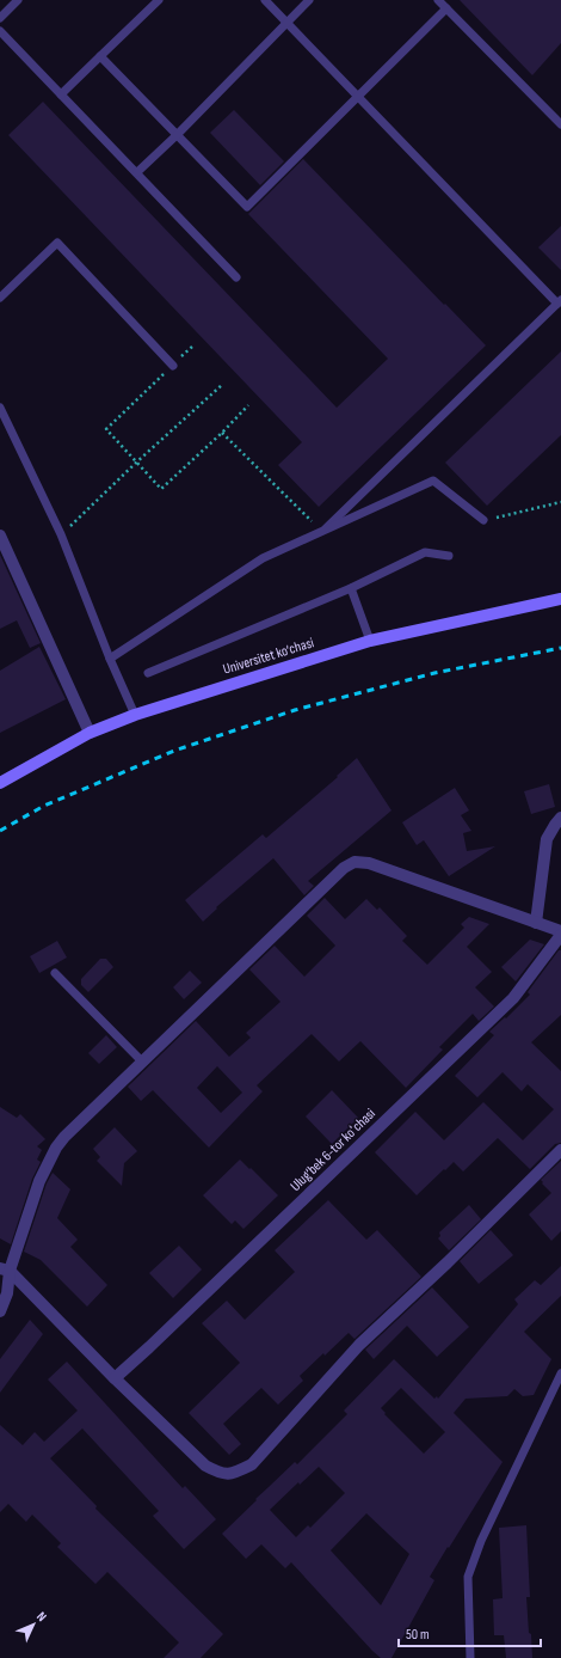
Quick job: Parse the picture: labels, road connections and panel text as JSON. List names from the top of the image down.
{
  "streets": {
    "main road": ["Universitet kо‘chasi"],
    "street": ["Ulug‘bek 6-tor koʻchasi"]
  },
  "scale_bar": "50 m",
  "north": "top right"
}
